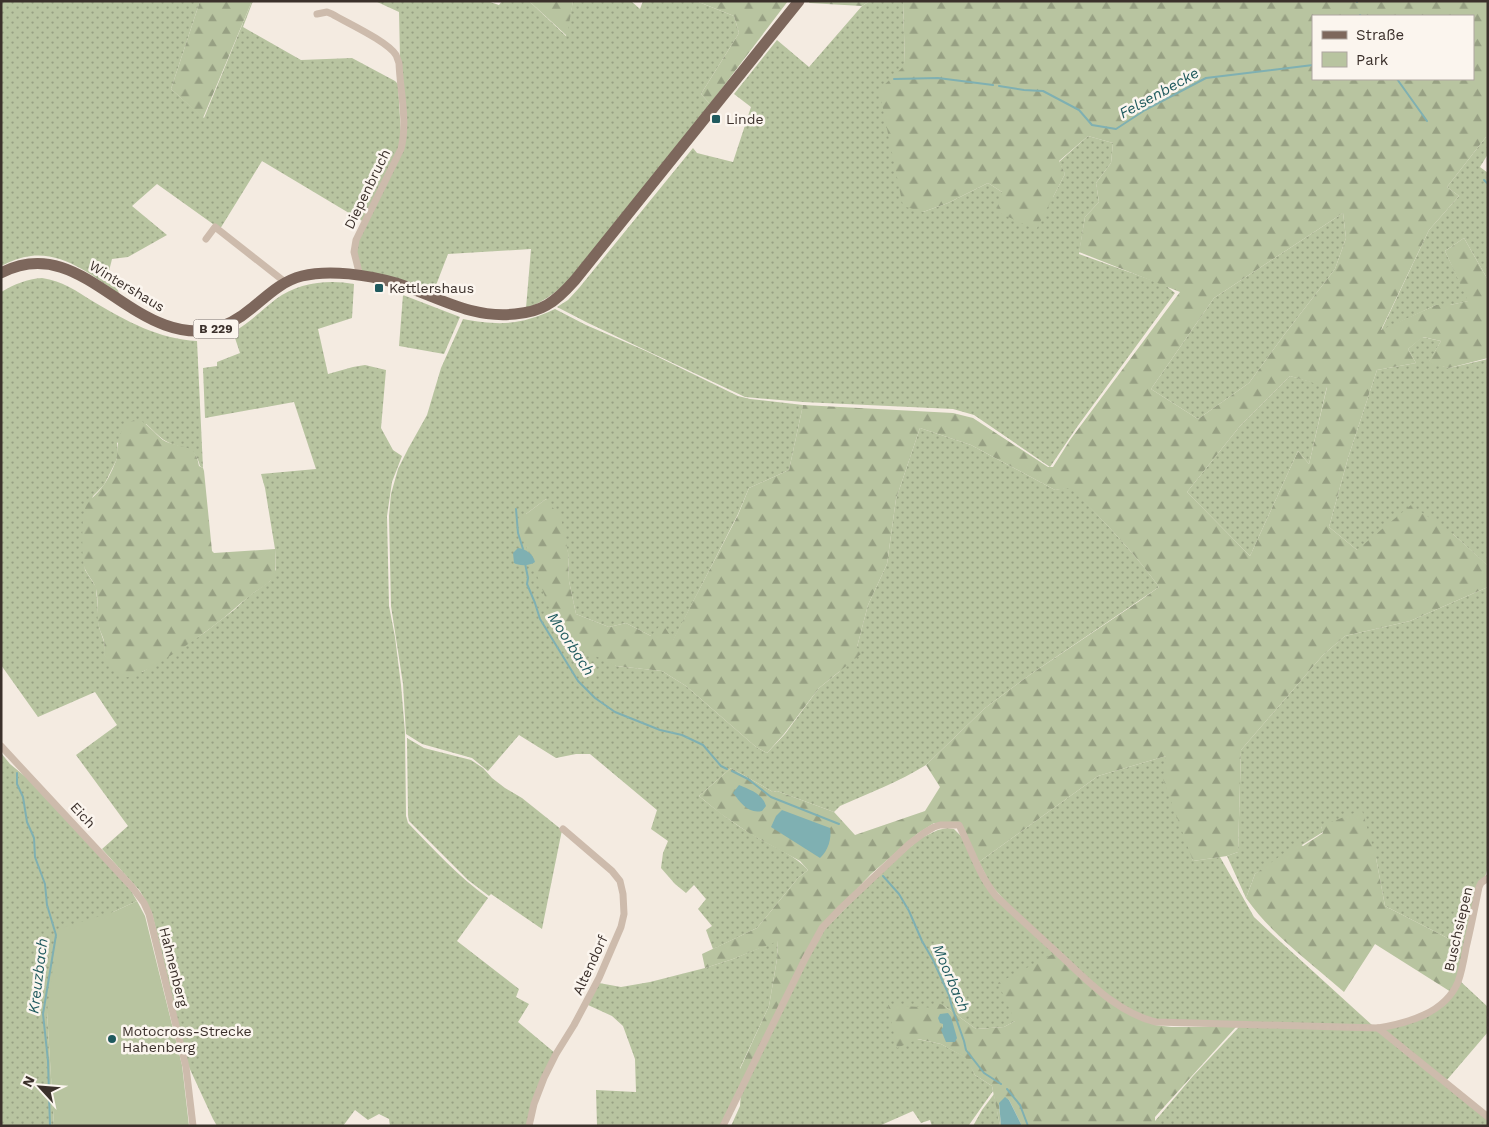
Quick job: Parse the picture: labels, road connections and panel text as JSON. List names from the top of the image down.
{
  "streets": {
    "main road": ["Wintershaus", "B 229"],
    "street": [
      "Diepenbruch",
      "Eich",
      "Buschsiepen",
      "Altendorf",
      "Hahnenberg"
    ]
  },
  "crossings": [
    ["Diepenbruch", "Wintershaus"],
    ["Eich", "Hahnenberg"]
  ],
  "water": ["Felsenbecke", "Moorbach", "Kreuzbach"],
  "places": {
    "transit": ["Linde", "Kettlershaus"],
    "other": ["Motocross-Strecke Hahenberg"]
  },
  "legend": ["Straße", "Park"],
  "north": "top left"
}
